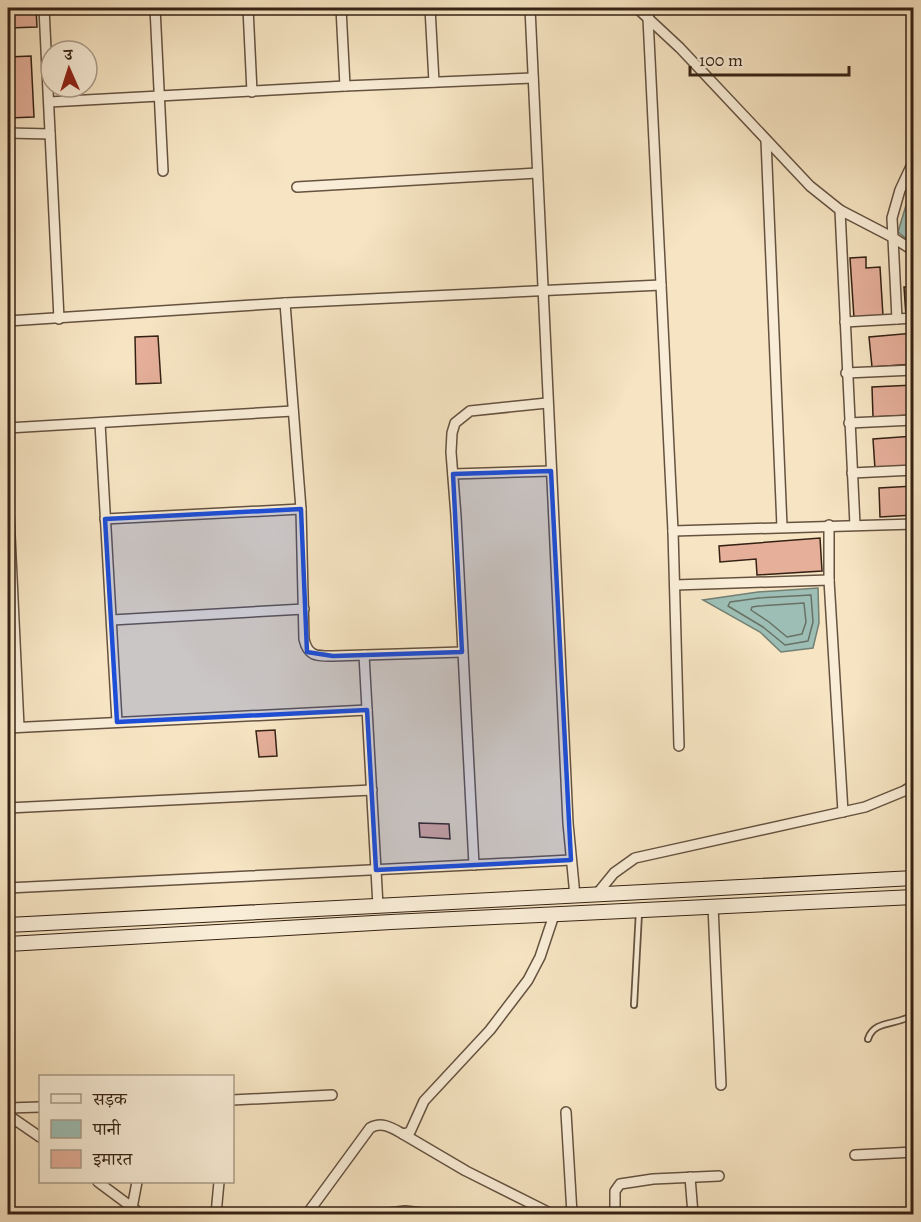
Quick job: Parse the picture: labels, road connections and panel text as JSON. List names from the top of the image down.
{
  "legend": ["सड़क", "पानी", "इमारत"],
  "scale_bar": "100 m",
  "north": "top"
}
